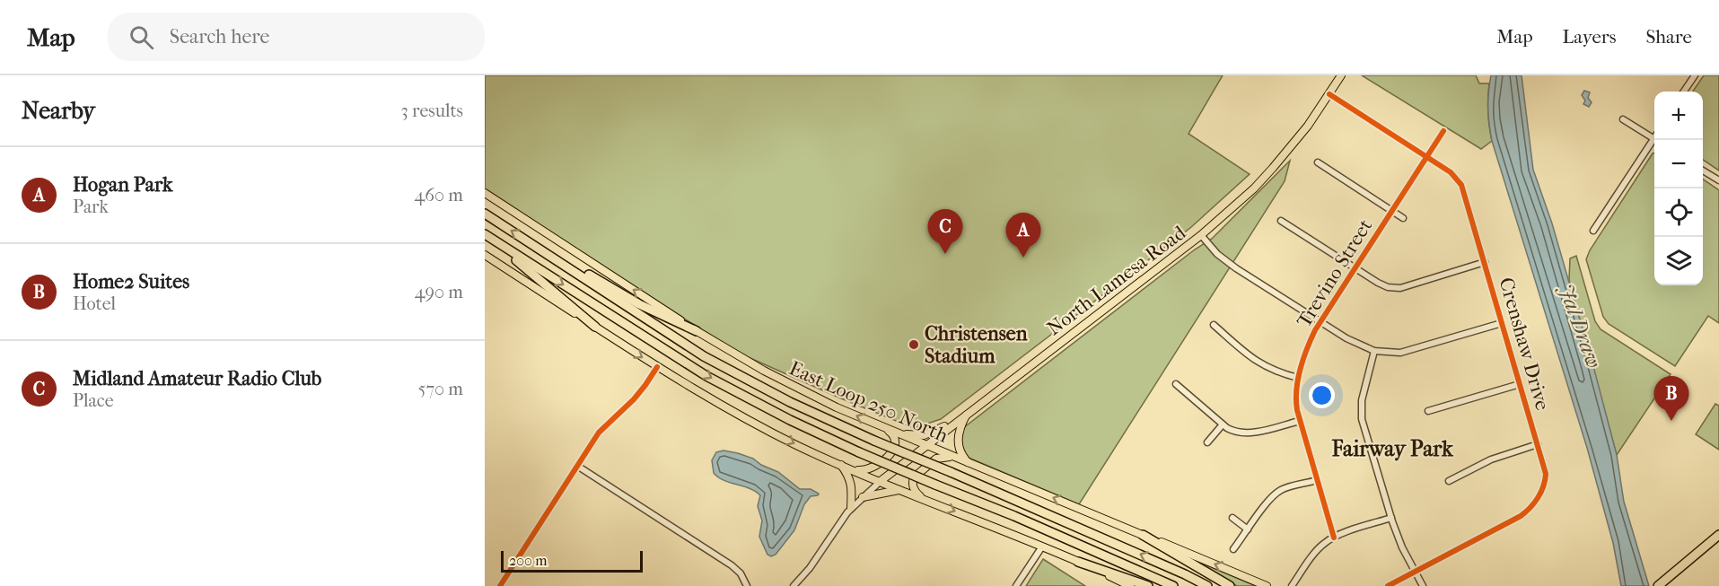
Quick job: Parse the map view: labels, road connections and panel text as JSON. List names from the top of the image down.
{
  "streets": {
    "main road": ["North Lamesa Road", "East Loop 250 North"],
    "street": ["Trevino Street", "Crenshaw Drive"]
  },
  "crossings": [
    ["Trevino Street", "Crenshaw Drive"],
    ["North Lamesa Road", "Crenshaw Drive"],
    ["North Lamesa Road", "East Loop 250 North"]
  ],
  "districts": ["Fairway Park"],
  "water": ["Jal Draw"],
  "places": ["Christensen Stadium"],
  "scale_bar": "200 m",
  "page": {
    "header": "Map",
    "search": "Search here",
    "nav": ["Map", "Layers", "Share"],
    "heading": ["Nearby", "3 results"],
    "map_buttons": ["+", "−"],
    "list": [
      {
        "mark": "A",
        "name": "Hogan Park",
        "note": "Park",
        "value": "460 m"
      },
      {
        "mark": "B",
        "name": "Home2 Suites",
        "note": "Hotel",
        "value": "490 m"
      },
      {
        "mark": "C",
        "name": "Midland Amateur Radio Club",
        "note": "Place",
        "value": "570 m"
      }
    ],
    "pins": ["C", "A", "B"],
    "scale": "200 m"
  }
}
